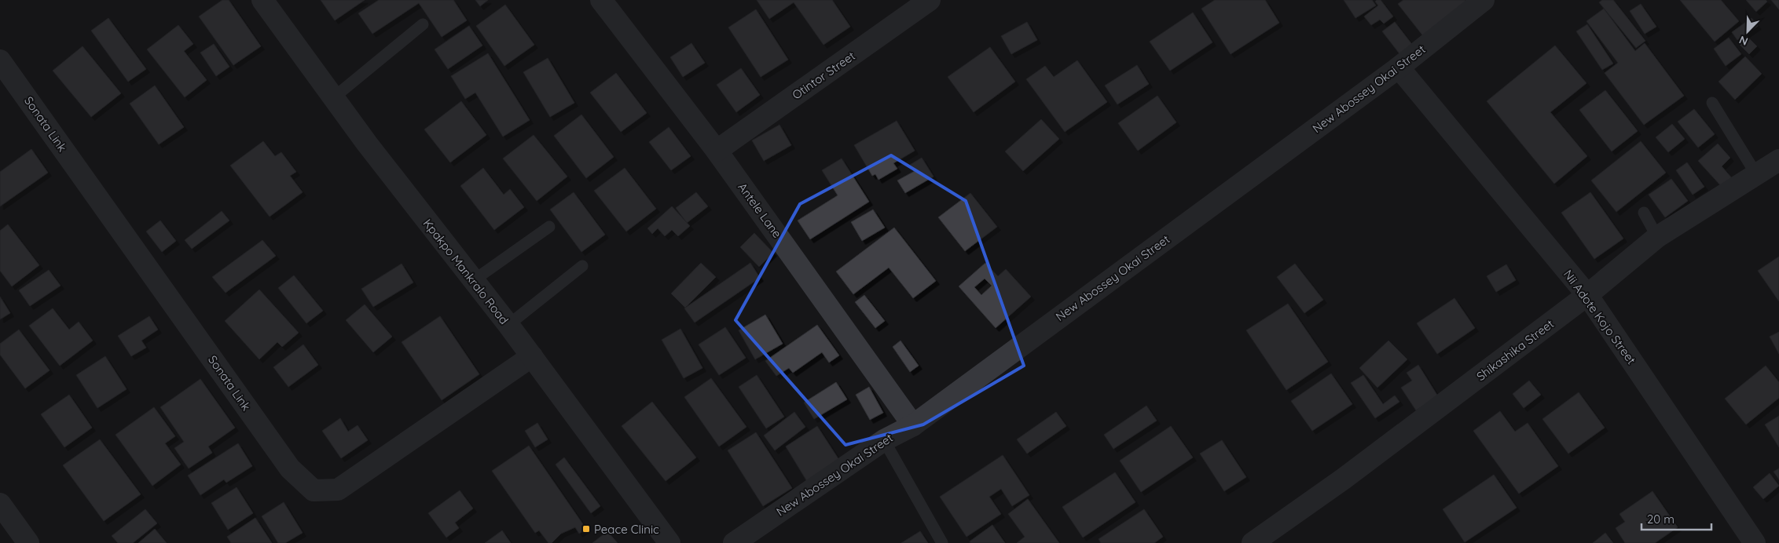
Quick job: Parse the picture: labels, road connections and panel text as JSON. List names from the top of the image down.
{
  "streets": {
    "street": [
      "Otintor Street",
      "New Abossey Okai Street",
      "Sonata Link",
      "Antele Lane",
      "Kpakpo Mankralo Road",
      "Nii Adote Kojo Street",
      "Shikashika Street"
    ]
  },
  "crossings": [
    ["Otintor Street", "Antele Lane"],
    ["New Abossey Okai Street", "Antele Lane"],
    ["New Abossey Okai Street", "Nii Adote Kojo Street"],
    ["Sonata Link", "Kpakpo Mankralo Road"],
    ["Nii Adote Kojo Street", "Shikashika Street"]
  ],
  "places": {
    "transit": ["Peace Clinic"]
  },
  "scale_bar": "20 m",
  "north": "bottom left"
}
